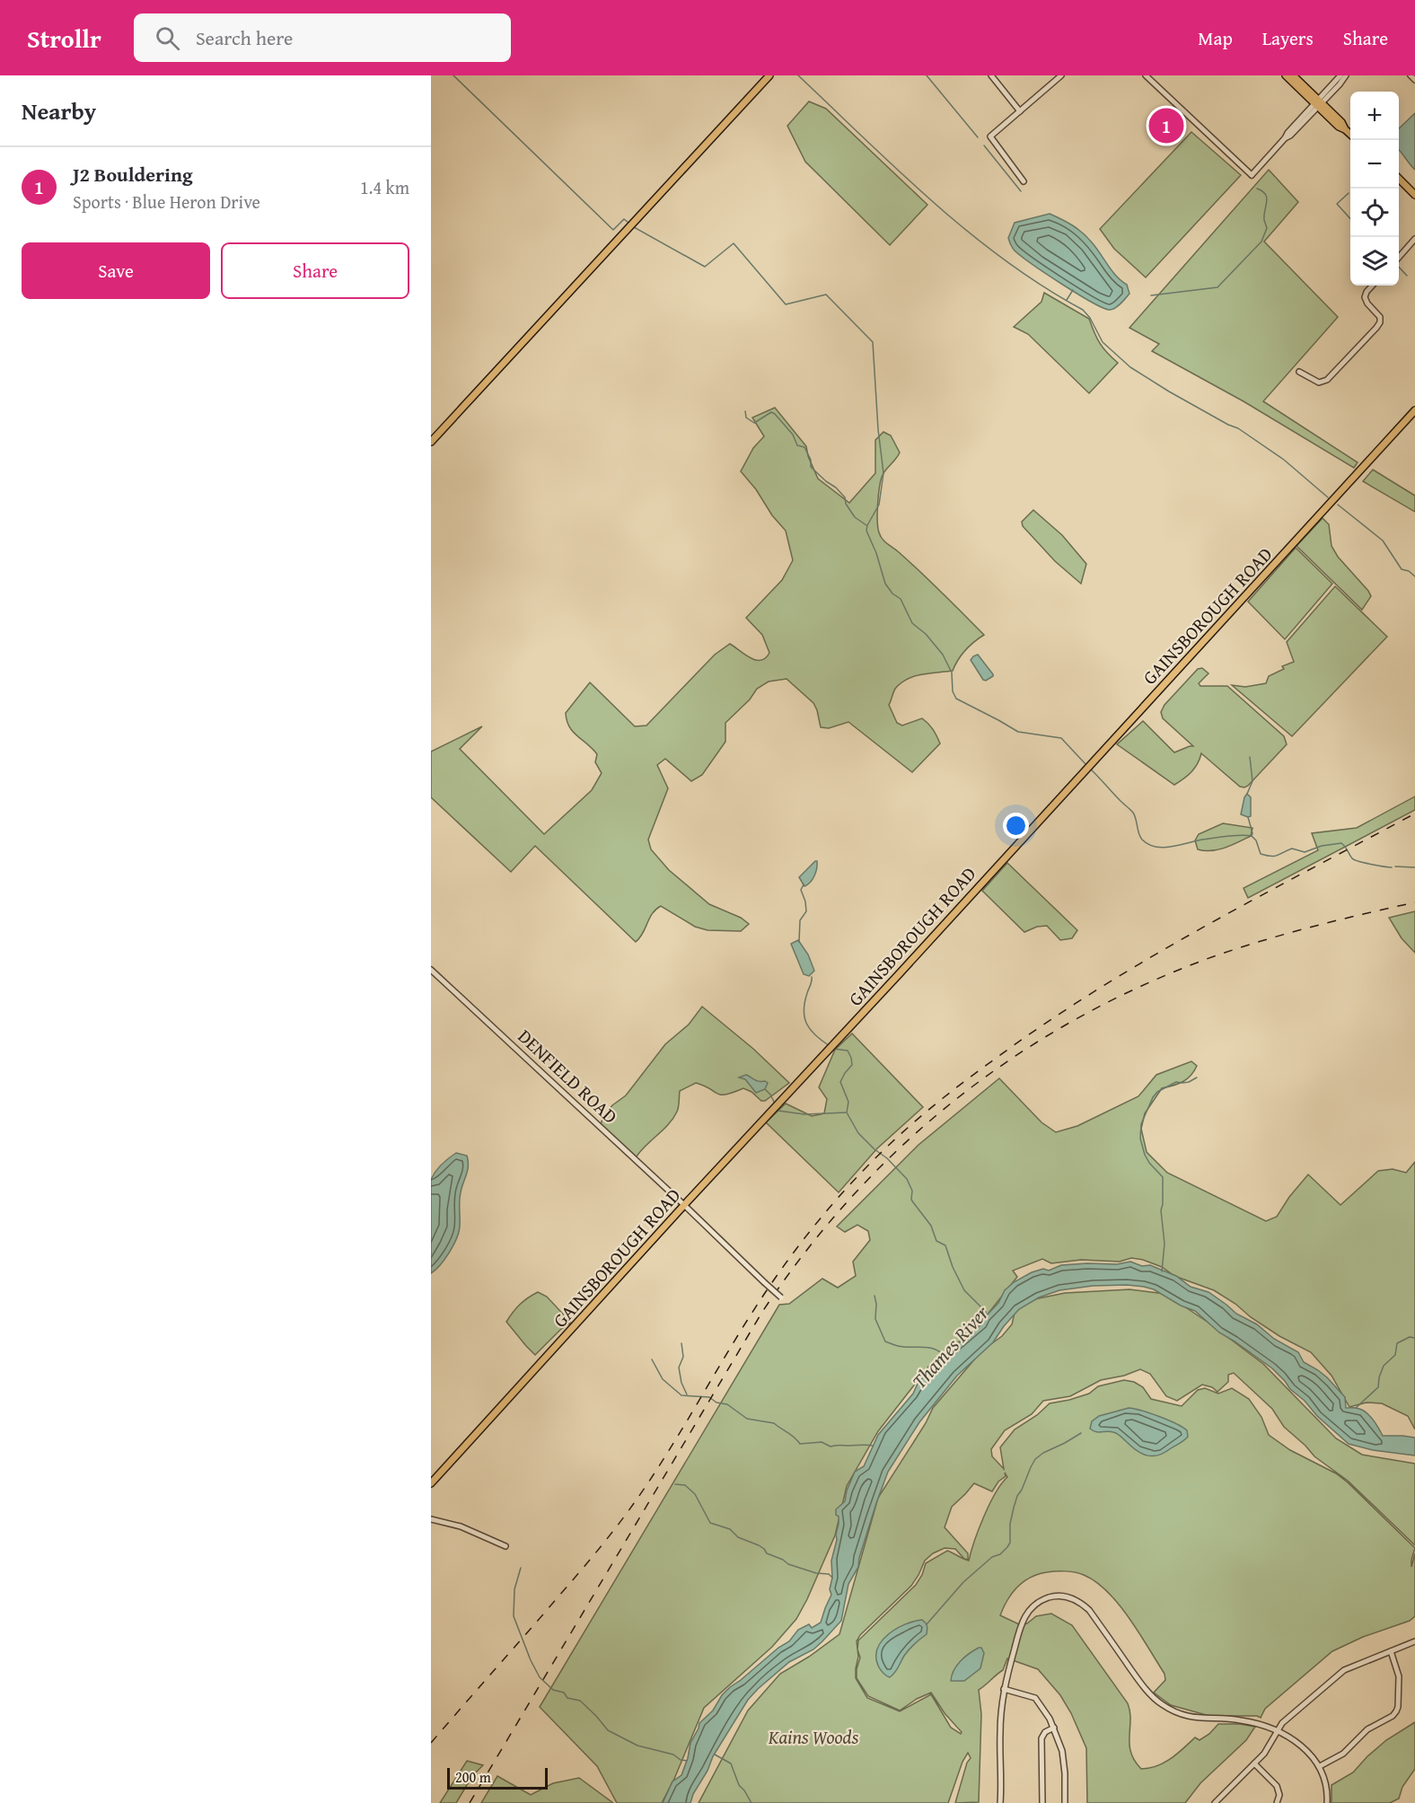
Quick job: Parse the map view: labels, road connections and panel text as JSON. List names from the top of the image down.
{
  "streets": {
    "main road": ["GAINSBOROUGH ROAD"],
    "street": ["DENFIELD ROAD"]
  },
  "crossings": [
    ["GAINSBOROUGH ROAD", "DENFIELD ROAD"]
  ],
  "water": ["Thames River"],
  "parks": ["Kains Woods"],
  "scale_bar": "200 m",
  "page": {
    "header": "Strollr",
    "search": "Search here",
    "nav": ["Map", "Layers", "Share"],
    "heading": "Nearby",
    "map_buttons": ["+", "−"],
    "pins": "1",
    "list": [
      {
        "mark": "1",
        "name": "J2 Bouldering",
        "note": "Sports · Blue Heron Drive",
        "value": "1.4 km"
      }
    ],
    "buttons": ["Save", "Share"],
    "scale": "200 m"
  }
}
